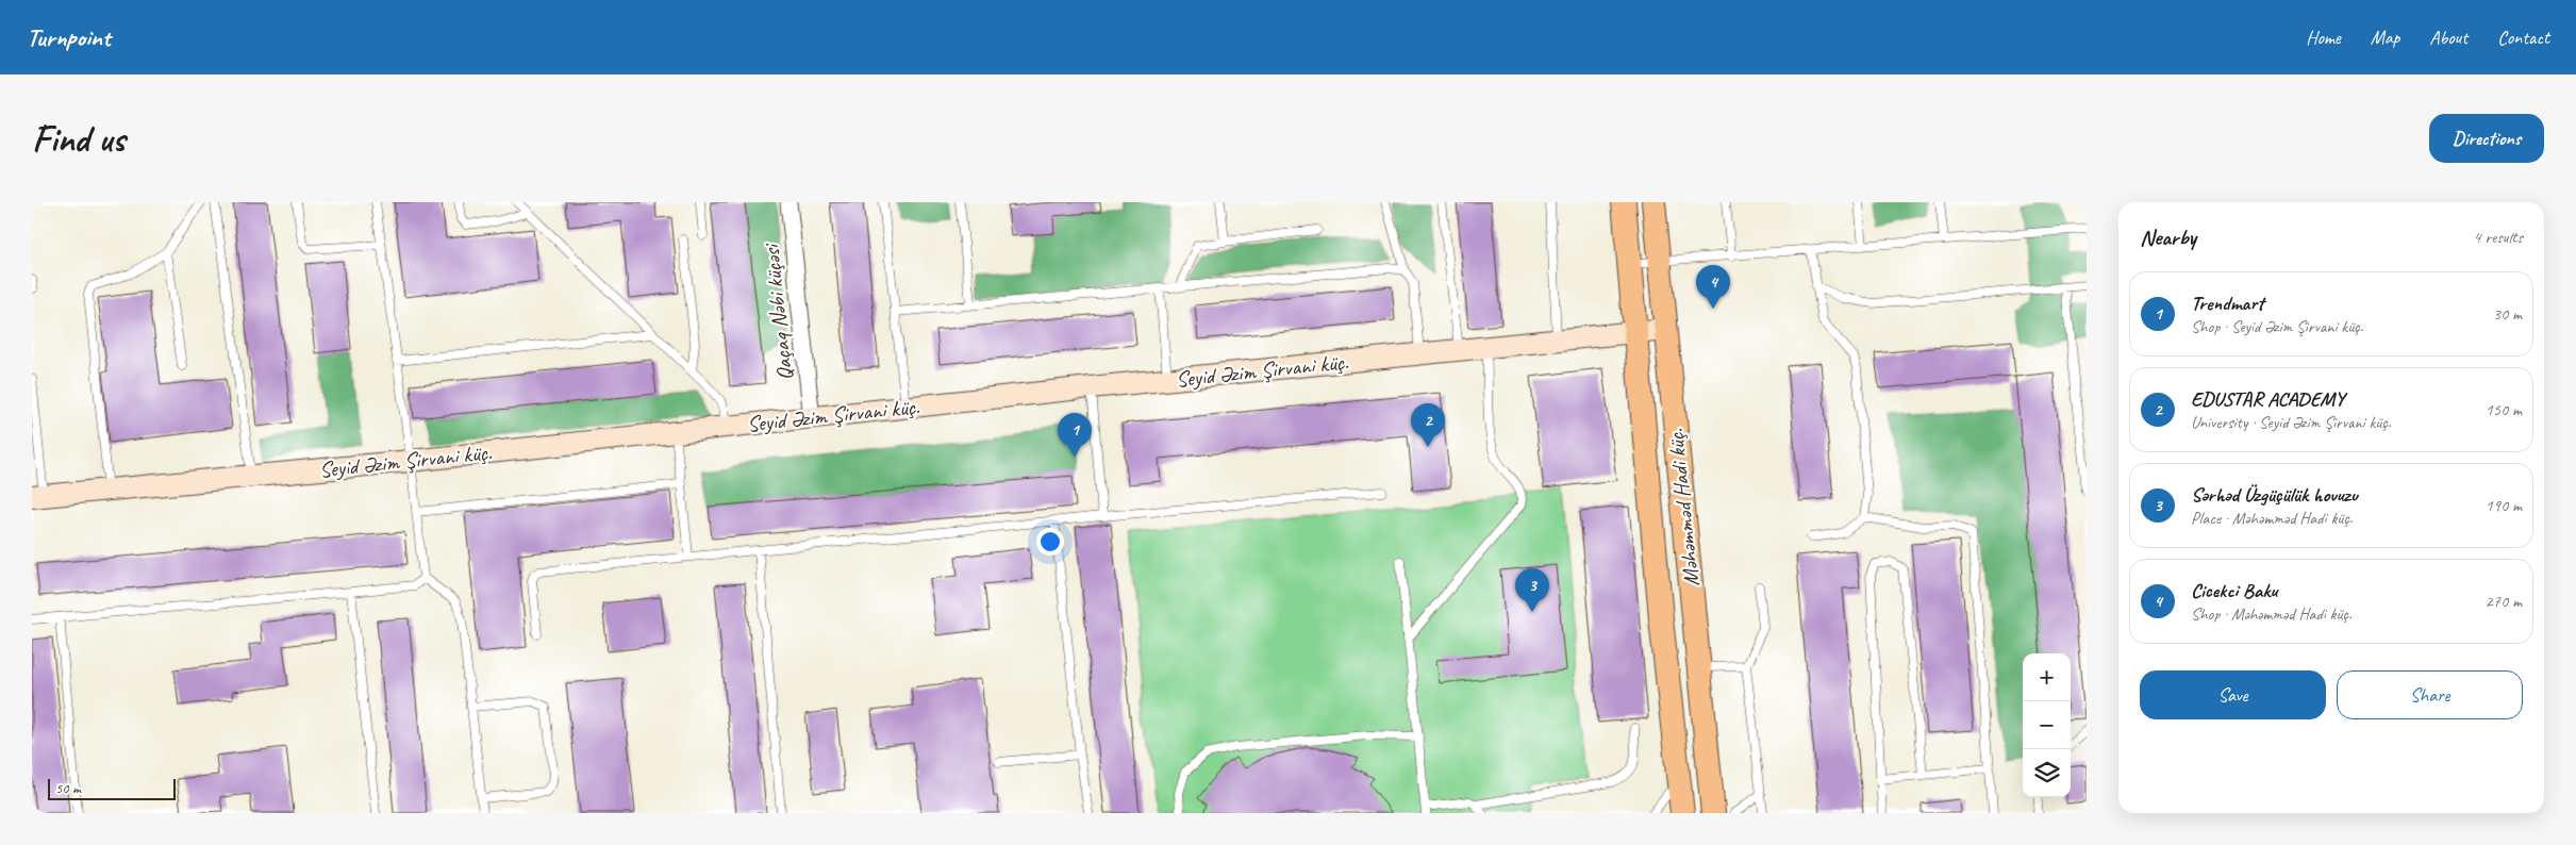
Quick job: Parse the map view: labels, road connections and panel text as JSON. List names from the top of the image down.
{
  "streets": {
    "main road": ["Seyid Əzim Şirvani küç.", "Məhəmməd Hadi küç."],
    "street": ["Qaçaq Nəbi küçəsi"]
  },
  "crossings": [
    ["Qaçaq Nəbi küçəsi", "Seyid Əzim Şirvani küç."],
    ["Seyid Əzim Şirvani küç.", "Məhəmməd Hadi küç."]
  ],
  "scale_bar": "50 m",
  "page": {
    "header": "Turnpoint",
    "nav": [
      "Home",
      "Map",
      "About",
      "Contact"
    ],
    "buttons": [
      "Directions",
      ["Save", "Share"]
    ],
    "title": "Find us",
    "heading": ["Nearby", "4 results"],
    "pins": [
      "4",
      "2",
      "1",
      "3"
    ],
    "list": [
      {
        "mark": "1",
        "name": "Trendmart",
        "note": "Shop · Seyid Əzim Şirvani küç.",
        "value": "30 m"
      },
      {
        "mark": "2",
        "name": "EDUSTAR ACADEMY",
        "note": "University · Seyid Əzim Şirvani küç.",
        "value": "150 m"
      },
      {
        "mark": "3",
        "name": "Sərhəd Üzgüçülük hovuzu",
        "note": "Place · Məhəmməd Hadi küç.",
        "value": "190 m"
      },
      {
        "mark": "4",
        "name": "Cicekci Baku",
        "note": "Shop · Məhəmməd Hadi küç.",
        "value": "270 m"
      }
    ],
    "map_buttons": ["+", "−"],
    "scale": "50 m"
  }
}
